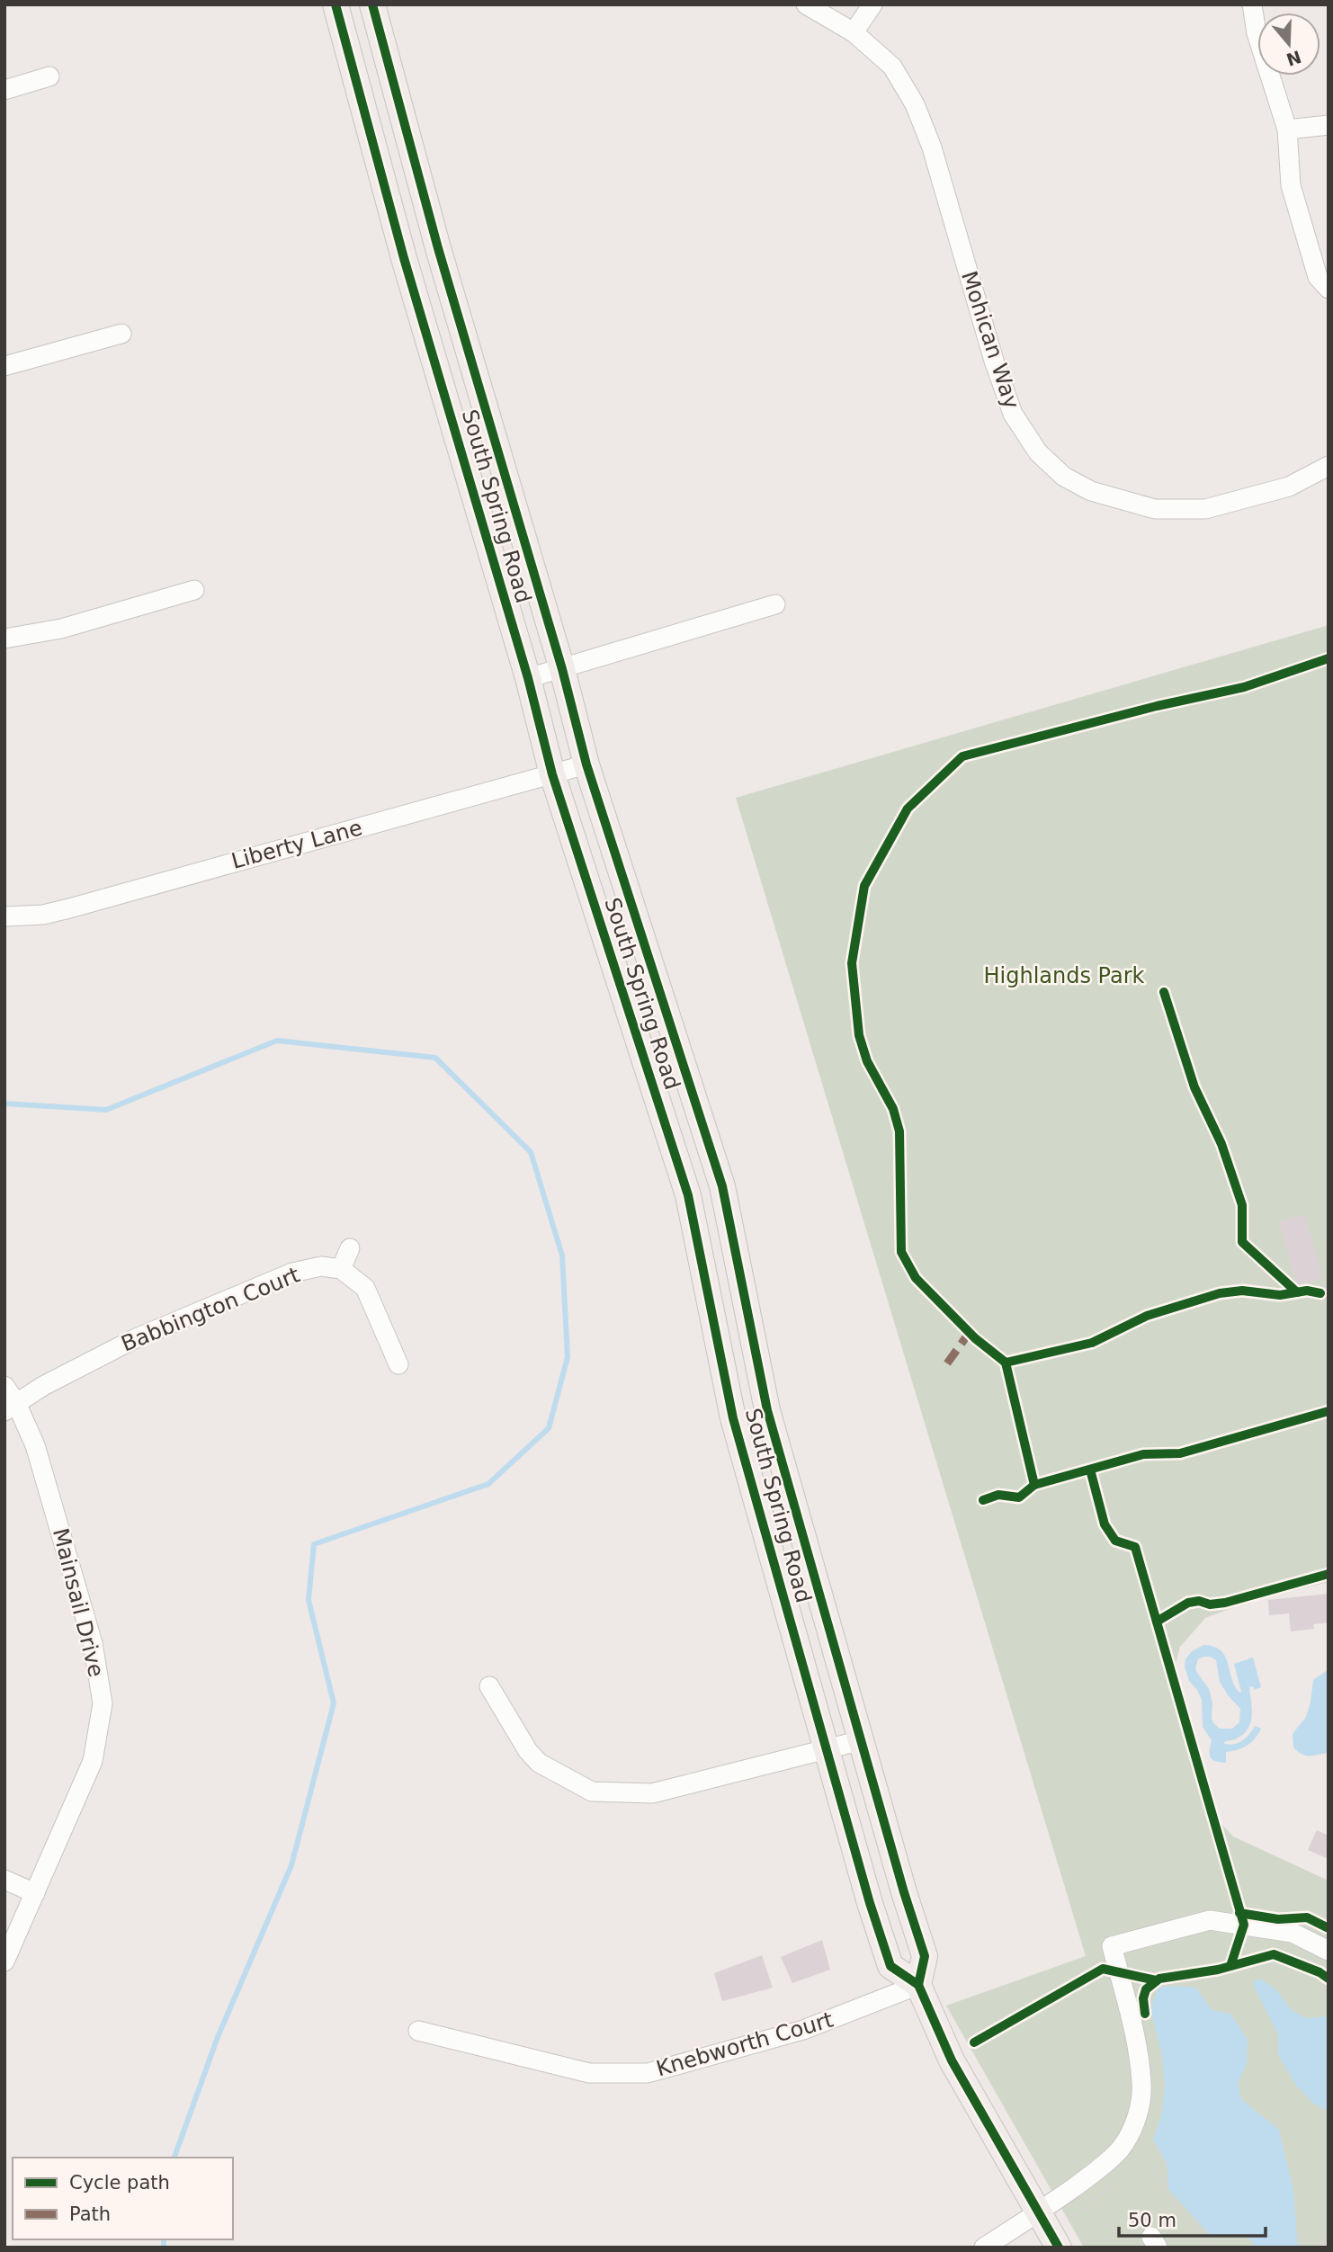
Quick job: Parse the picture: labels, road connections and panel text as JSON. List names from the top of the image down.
{
  "streets": {
    "main road": ["South Spring Road"],
    "street": [
      "Mohican Way",
      "Liberty Lane",
      "Babbington Court",
      "Mainsail Drive",
      "Knebworth Court"
    ]
  },
  "crossings": [
    ["South Spring Road", "Liberty Lane"],
    ["South Spring Road", "Knebworth Court"],
    ["Babbington Court", "Mainsail Drive"]
  ],
  "parks": ["Highlands Park"],
  "legend": ["Cycle path", "Path"],
  "scale_bar": "50 m",
  "north": "bottom"
}
